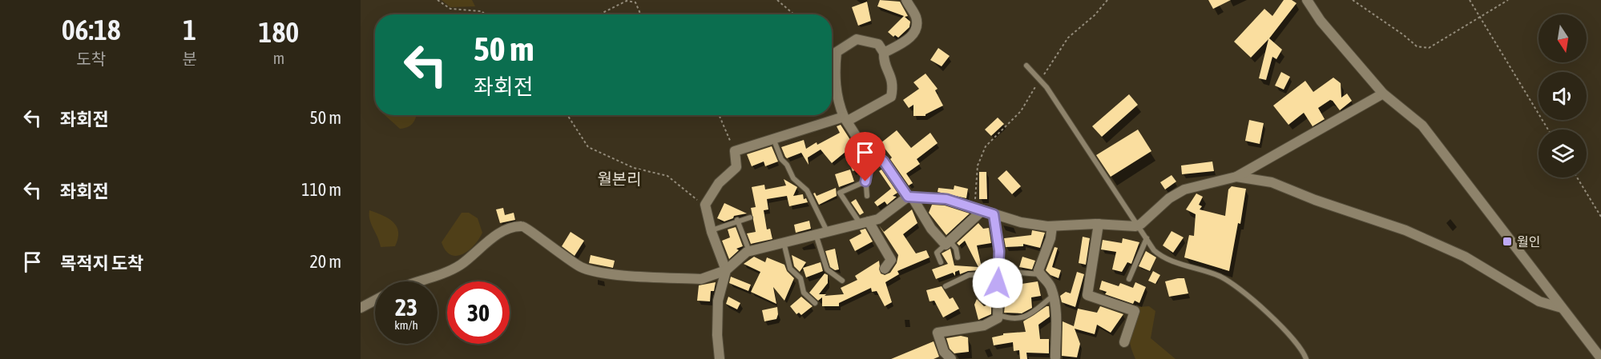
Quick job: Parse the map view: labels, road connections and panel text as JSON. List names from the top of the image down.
{
  "districts": ["월본리"],
  "places": {
    "transit": ["월인"]
  },
  "north": "bottom",
  "page": {
    "eta": [
      "06:18",
      "도착",
      "1",
      "분",
      "180",
      "m"
    ],
    "turn": ["50 m", "좌회전"],
    "list": [
      {
        "name": "좌회전",
        "value": "50 m"
      },
      {
        "name": "좌회전",
        "value": "110 m"
      },
      {
        "name": "목적지 도착",
        "value": "20 m"
      }
    ],
    "speed": "23 km/h",
    "limit": "30"
  }
}
